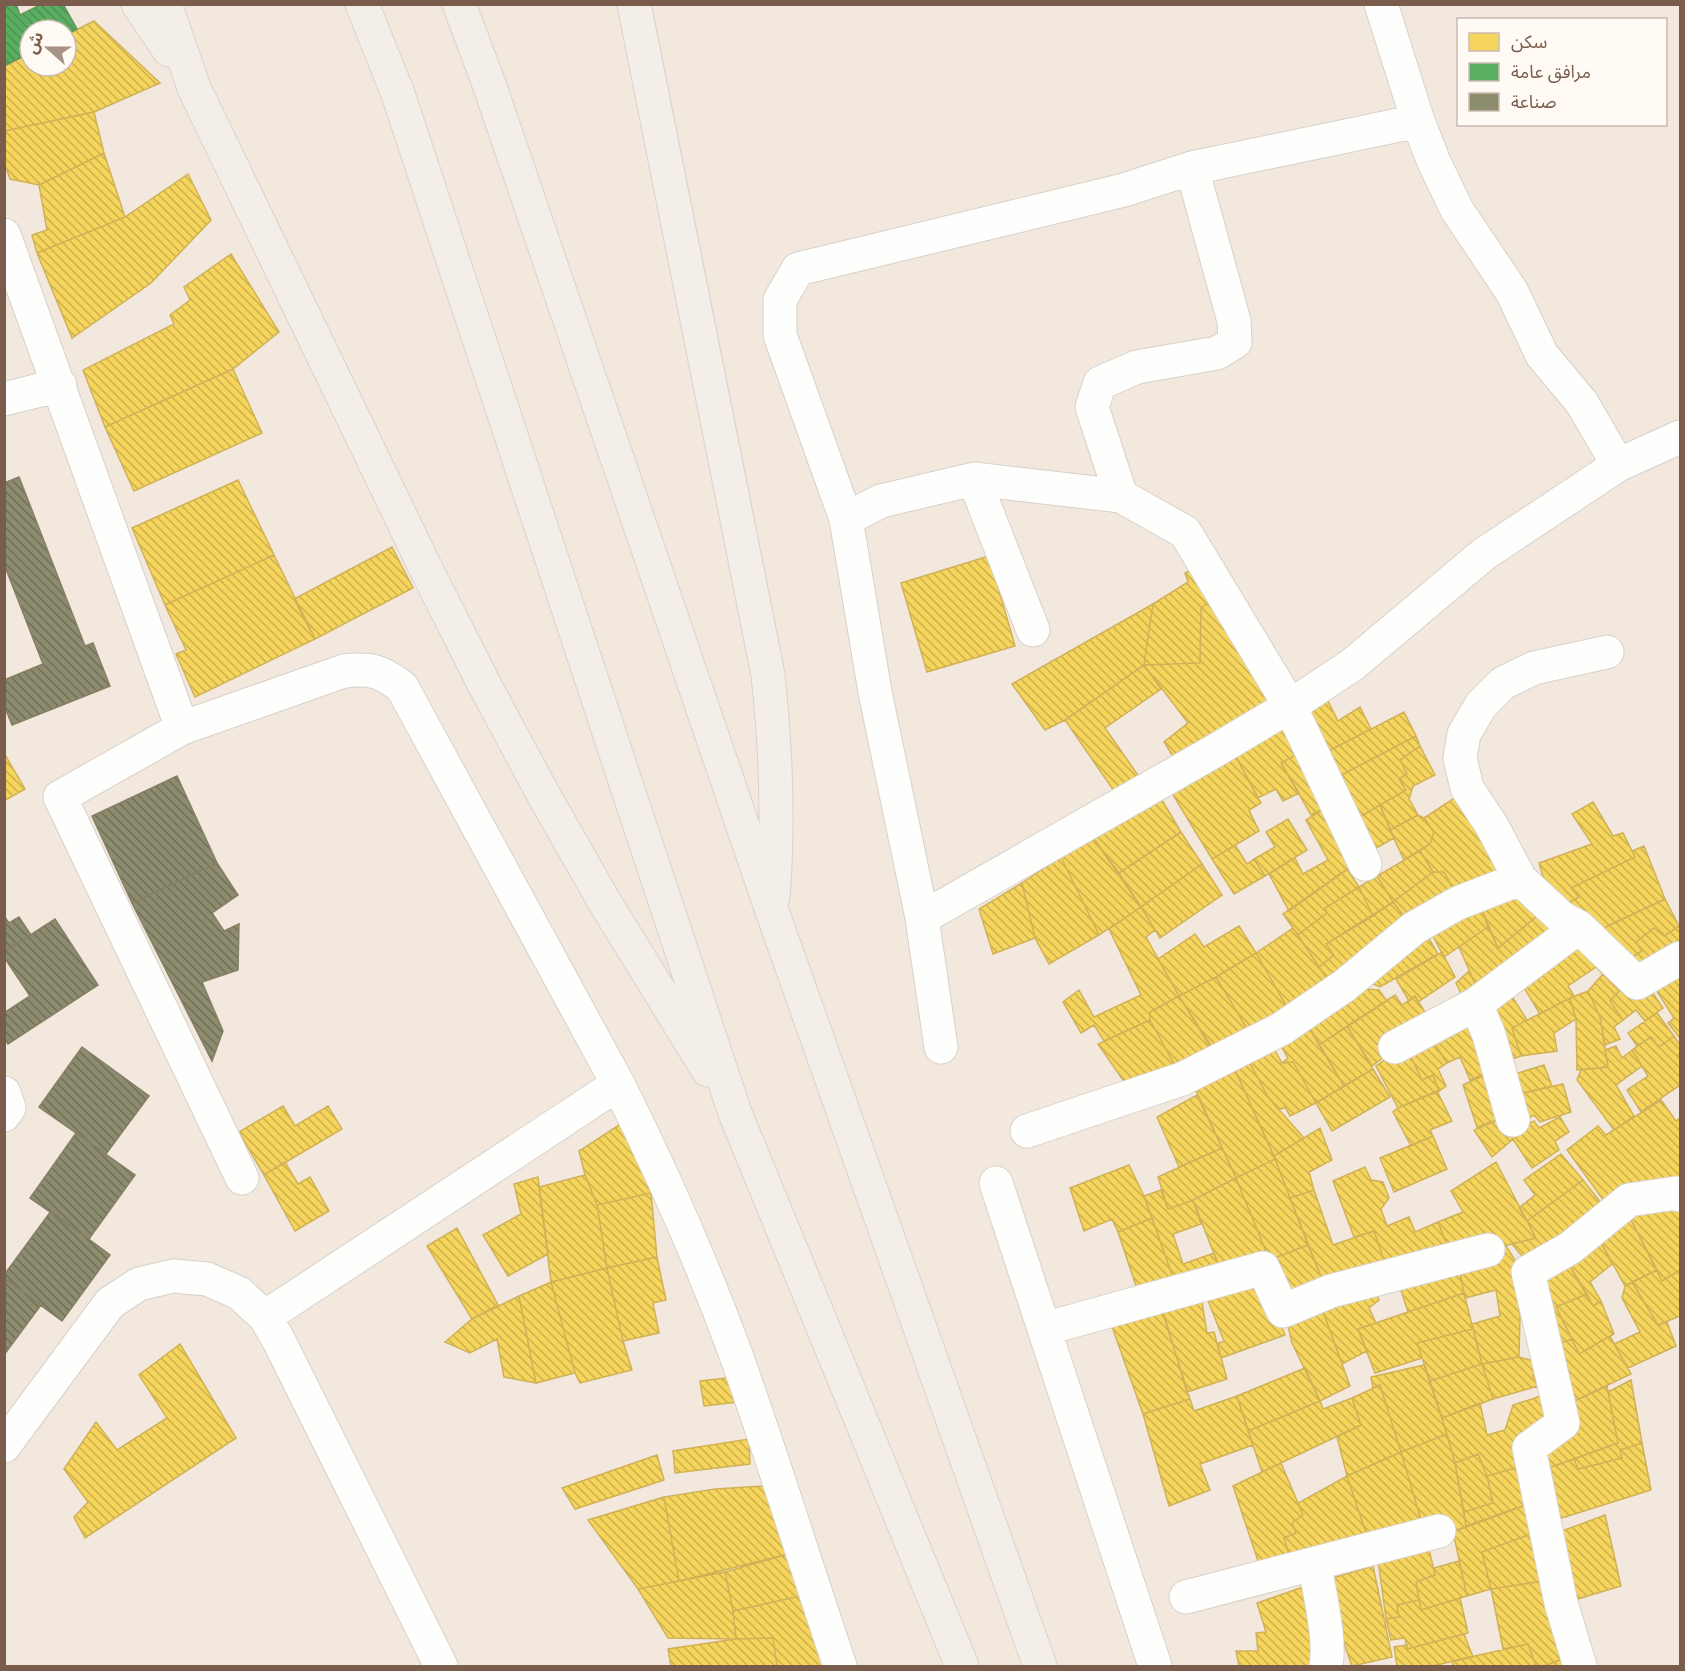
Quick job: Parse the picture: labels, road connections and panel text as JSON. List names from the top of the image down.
{
  "legend": ["سكن", "مرافق عامة", "صناعة"],
  "north": "left"
}
